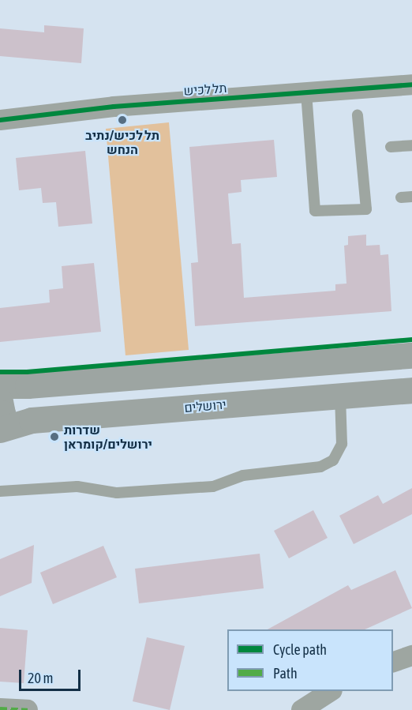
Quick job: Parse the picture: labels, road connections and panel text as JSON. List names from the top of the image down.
{
  "streets": {
    "main road": ["ירושלים"],
    "street": ["תל לכיש"]
  },
  "places": ["תל לכיש/נתיב הנחש", "שדרות ירושלים/קומראן"],
  "legend": ["Cycle path", "Path"],
  "scale_bar": "20 m"
}
